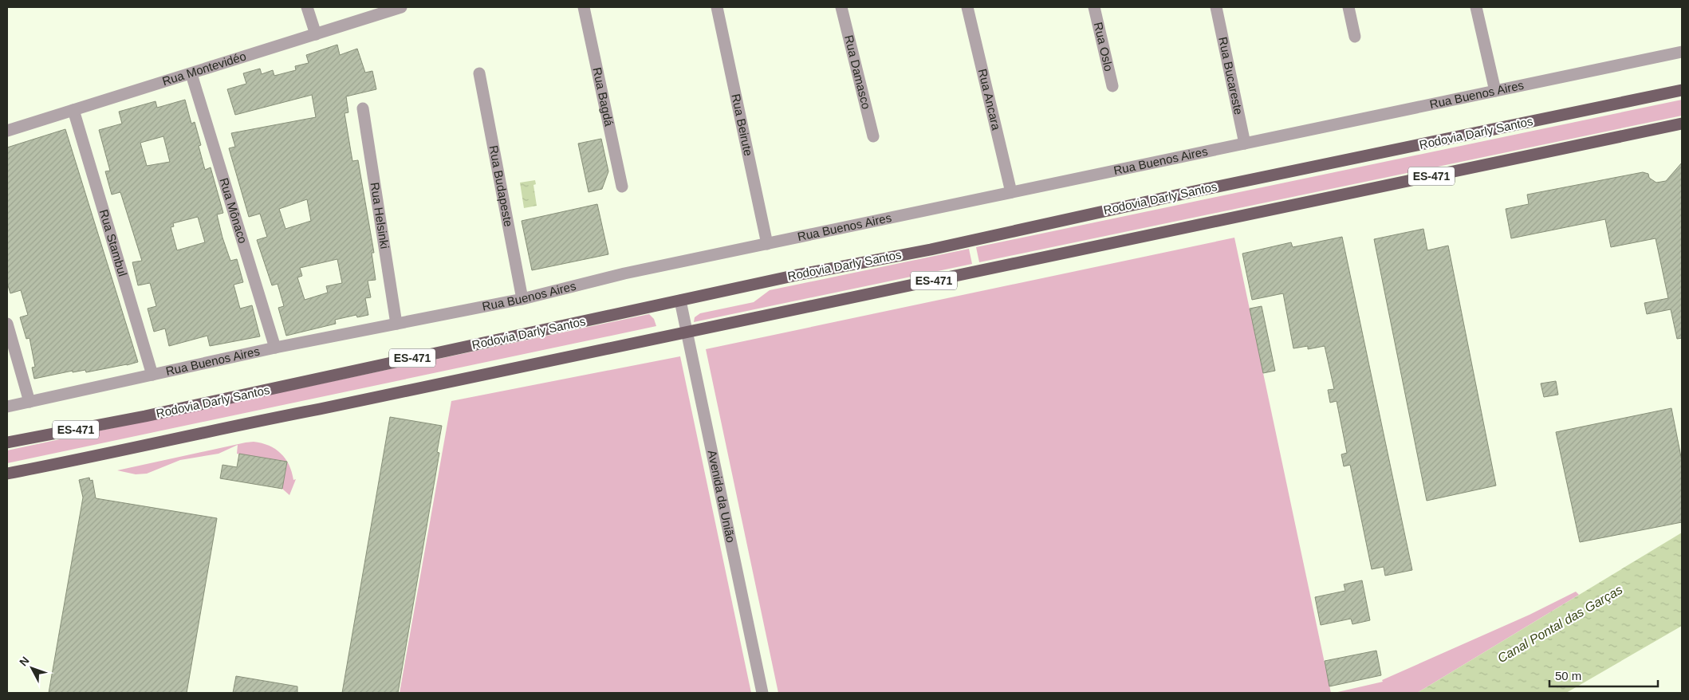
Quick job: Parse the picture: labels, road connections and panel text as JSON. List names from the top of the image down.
{
  "streets": {
    "main road": ["Rodovia Darly Santos", "ES-471"],
    "street": [
      "Rua Oslo",
      "Rua Montevidéo",
      "Rua Damasco",
      "Rua Bucareste",
      "Rua Buenos Aires",
      "Rua Bagdá",
      "Rua Ancara",
      "Rua Beirute",
      "Rua Budapeste",
      "Rua Mônaco",
      "Rua Helsinki",
      "Rua Stambul",
      "Avenida da União"
    ]
  },
  "crossings": [
    ["Rua Montevidéo", "Rua Mônaco"],
    ["Rua Montevidéo", "Rua Stambul"],
    ["Rua Bucareste", "Rua Buenos Aires"],
    ["Rua Buenos Aires", "Rua Ancara"],
    ["Rua Buenos Aires", "Rua Beirute"],
    ["Rua Buenos Aires", "Rua Budapeste"],
    ["Rua Buenos Aires", "Rua Mônaco"],
    ["Rua Buenos Aires", "Rua Helsinki"],
    ["Rua Buenos Aires", "Rua Stambul"],
    ["Rodovia Darly Santos", "Avenida da União"],
    ["ES-471", "Avenida da União"]
  ],
  "water": ["Canal Pontal das Garças"],
  "scale_bar": "50 m",
  "north": "top left"
}
